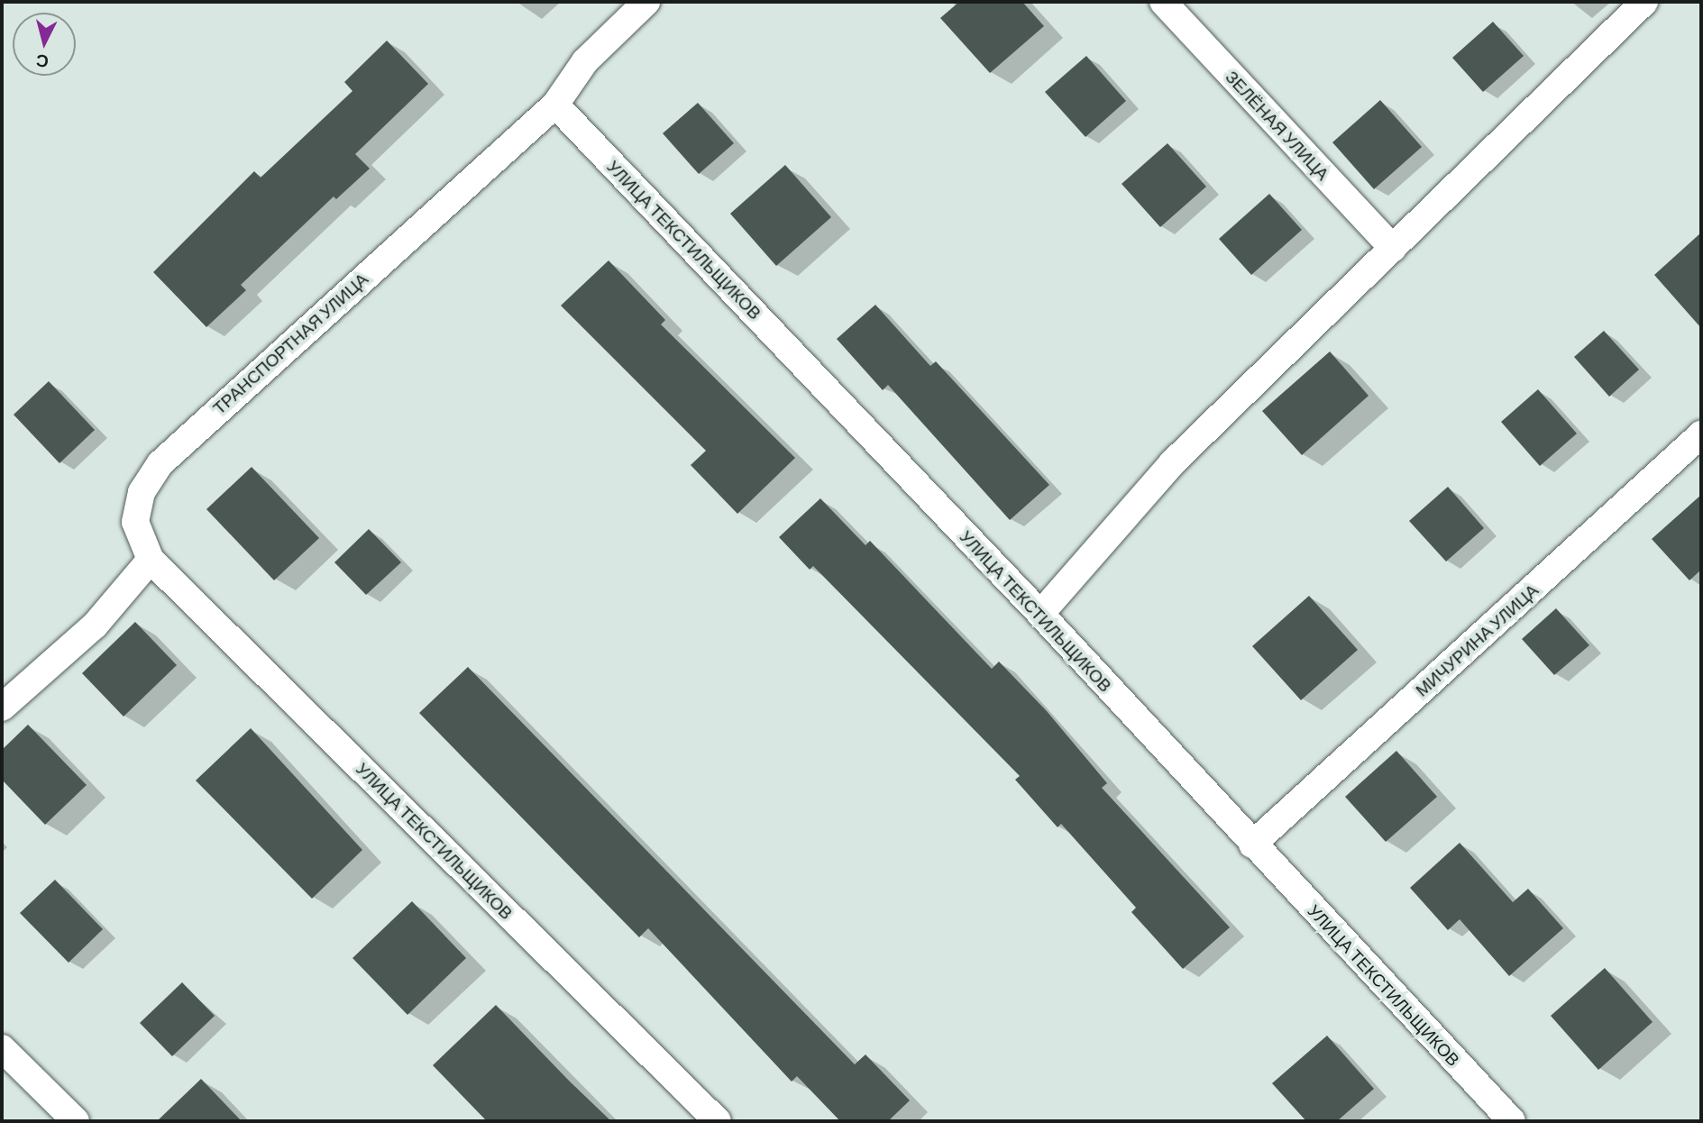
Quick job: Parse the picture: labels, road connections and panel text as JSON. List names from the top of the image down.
{
  "streets": {
    "street": [
      "ЗЕЛЁНАЯ УЛИЦА",
      "УЛИЦА ТЕКСТИЛЬЩИКОВ",
      "ТРАНСПОРТНАЯ УЛИЦА",
      "МИЧУРИНА УЛИЦА"
    ]
  },
  "crossings": [
    ["УЛИЦА ТЕКСТИЛЬЩИКОВ", "ТРАНСПОРТНАЯ УЛИЦА"],
    ["УЛИЦА ТЕКСТИЛЬЩИКОВ", "МИЧУРИНА УЛИЦА"]
  ],
  "north": "bottom"
}
